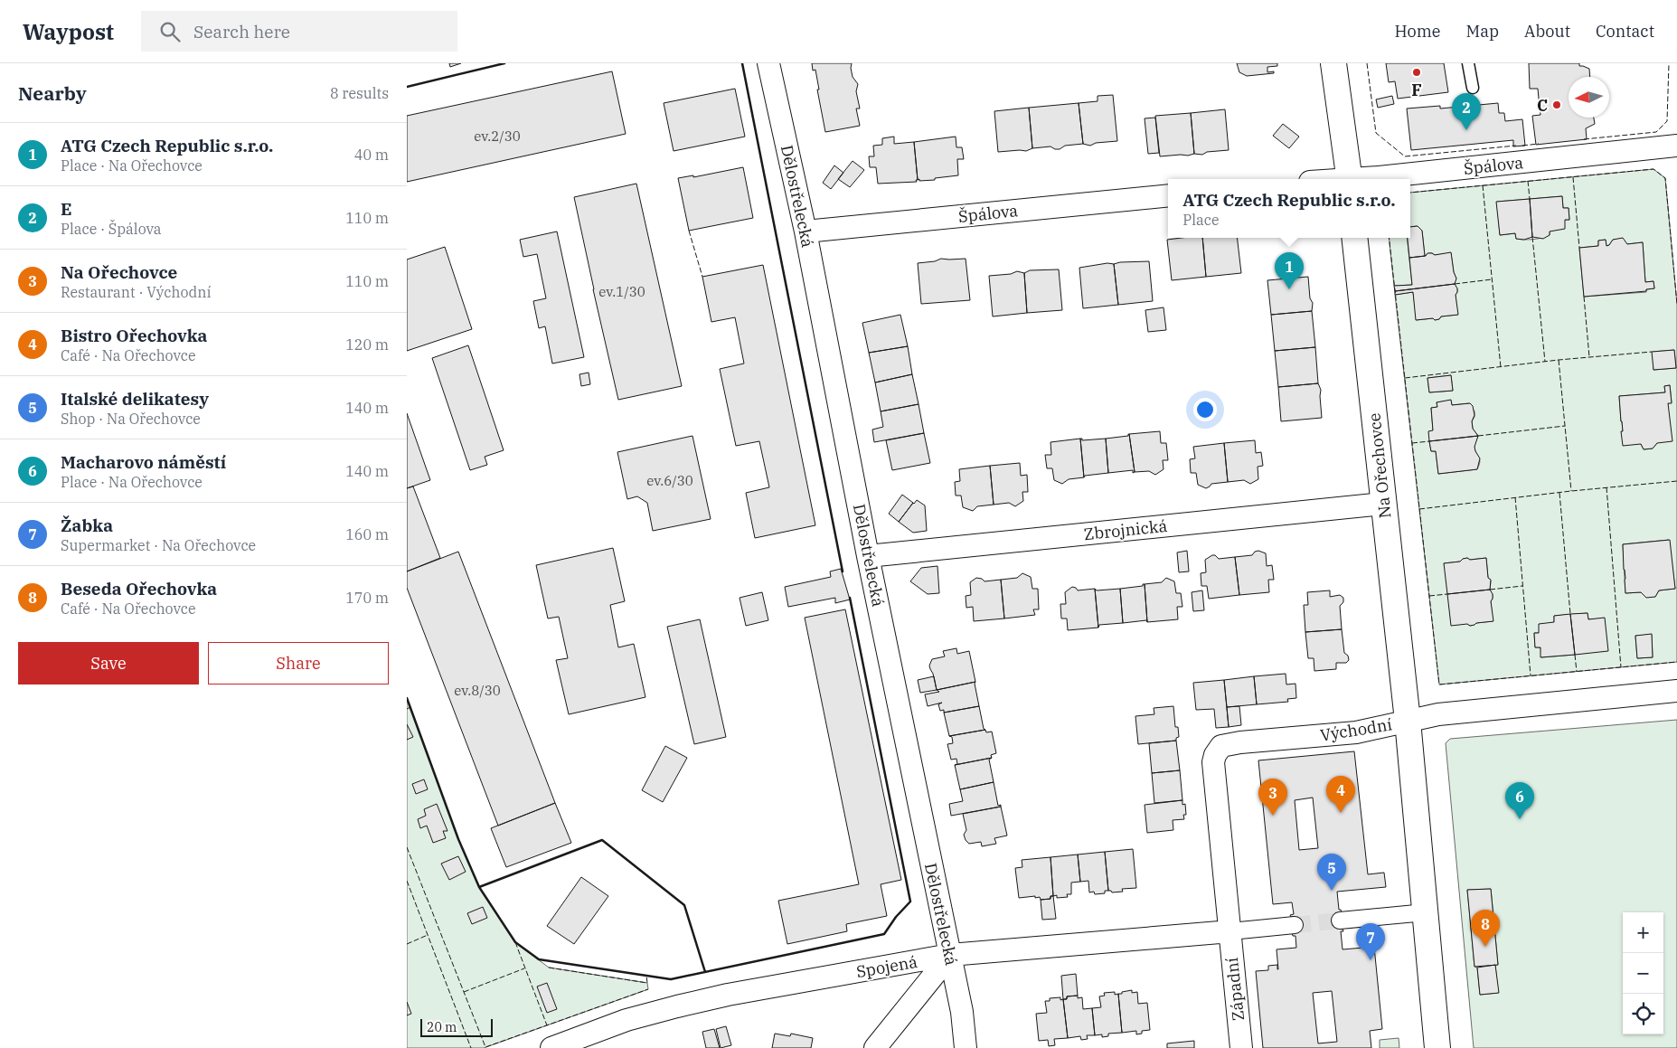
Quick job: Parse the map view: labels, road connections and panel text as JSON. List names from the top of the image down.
{
  "streets": {
    "street": [
      "Špálova",
      "Dělostřelecká",
      "Na Ořechovce",
      "Zbrojnická",
      "Východní",
      "Spojená",
      "Západní"
    ]
  },
  "crossings": [
    ["Špálova", "Dělostřelecká"],
    ["Dělostřelecká", "Zbrojnická"],
    ["Dělostřelecká", "Spojená"],
    ["Na Ořechovce", "Zbrojnická"],
    ["Na Ořechovce", "Východní"],
    ["Východní", "Spojená"],
    ["Východní", "Západní"],
    ["Spojená", "Západní"]
  ],
  "places": ["F", "C"],
  "house_numbers": [
    "ev.2/30",
    "ev.1/30",
    "ev.6/30",
    "ev.8/30"
  ],
  "scale_bar": "20 m",
  "north": "left",
  "page": {
    "header": "Waypost",
    "search": "Search here",
    "nav": [
      "Home",
      "Map",
      "About",
      "Contact"
    ],
    "heading": ["Nearby", "8 results"],
    "pins": [
      "2",
      "1",
      "4",
      "3",
      "6",
      "5",
      "8",
      "7"
    ],
    "list": [
      {
        "mark": "1",
        "name": "ATG Czech Republic s.r.o.",
        "note": "Place · Na Ořechovce",
        "value": "40 m"
      },
      {
        "mark": "2",
        "name": "E",
        "note": "Place · Špálova",
        "value": "110 m"
      },
      {
        "mark": "3",
        "name": "Na Ořechovce",
        "note": "Restaurant · Východní",
        "value": "110 m"
      },
      {
        "mark": "4",
        "name": "Bistro Ořechovka",
        "note": "Café · Na Ořechovce",
        "value": "120 m"
      },
      {
        "mark": "5",
        "name": "Italské delikatesy",
        "note": "Shop · Na Ořechovce",
        "value": "140 m"
      },
      {
        "mark": "6",
        "name": "Macharovo náměstí",
        "note": "Place · Na Ořechovce",
        "value": "140 m"
      },
      {
        "mark": "7",
        "name": "Žabka",
        "note": "Supermarket · Na Ořechovce",
        "value": "160 m"
      },
      {
        "mark": "8",
        "name": "Beseda Ořechovka",
        "note": "Café · Na Ořechovce",
        "value": "170 m"
      }
    ],
    "popup": ["ATG Czech Republic s.r.o.", "Place"],
    "buttons": ["Save", "Share"],
    "map_buttons": ["+", "−"],
    "scale": "20 m"
  }
}
